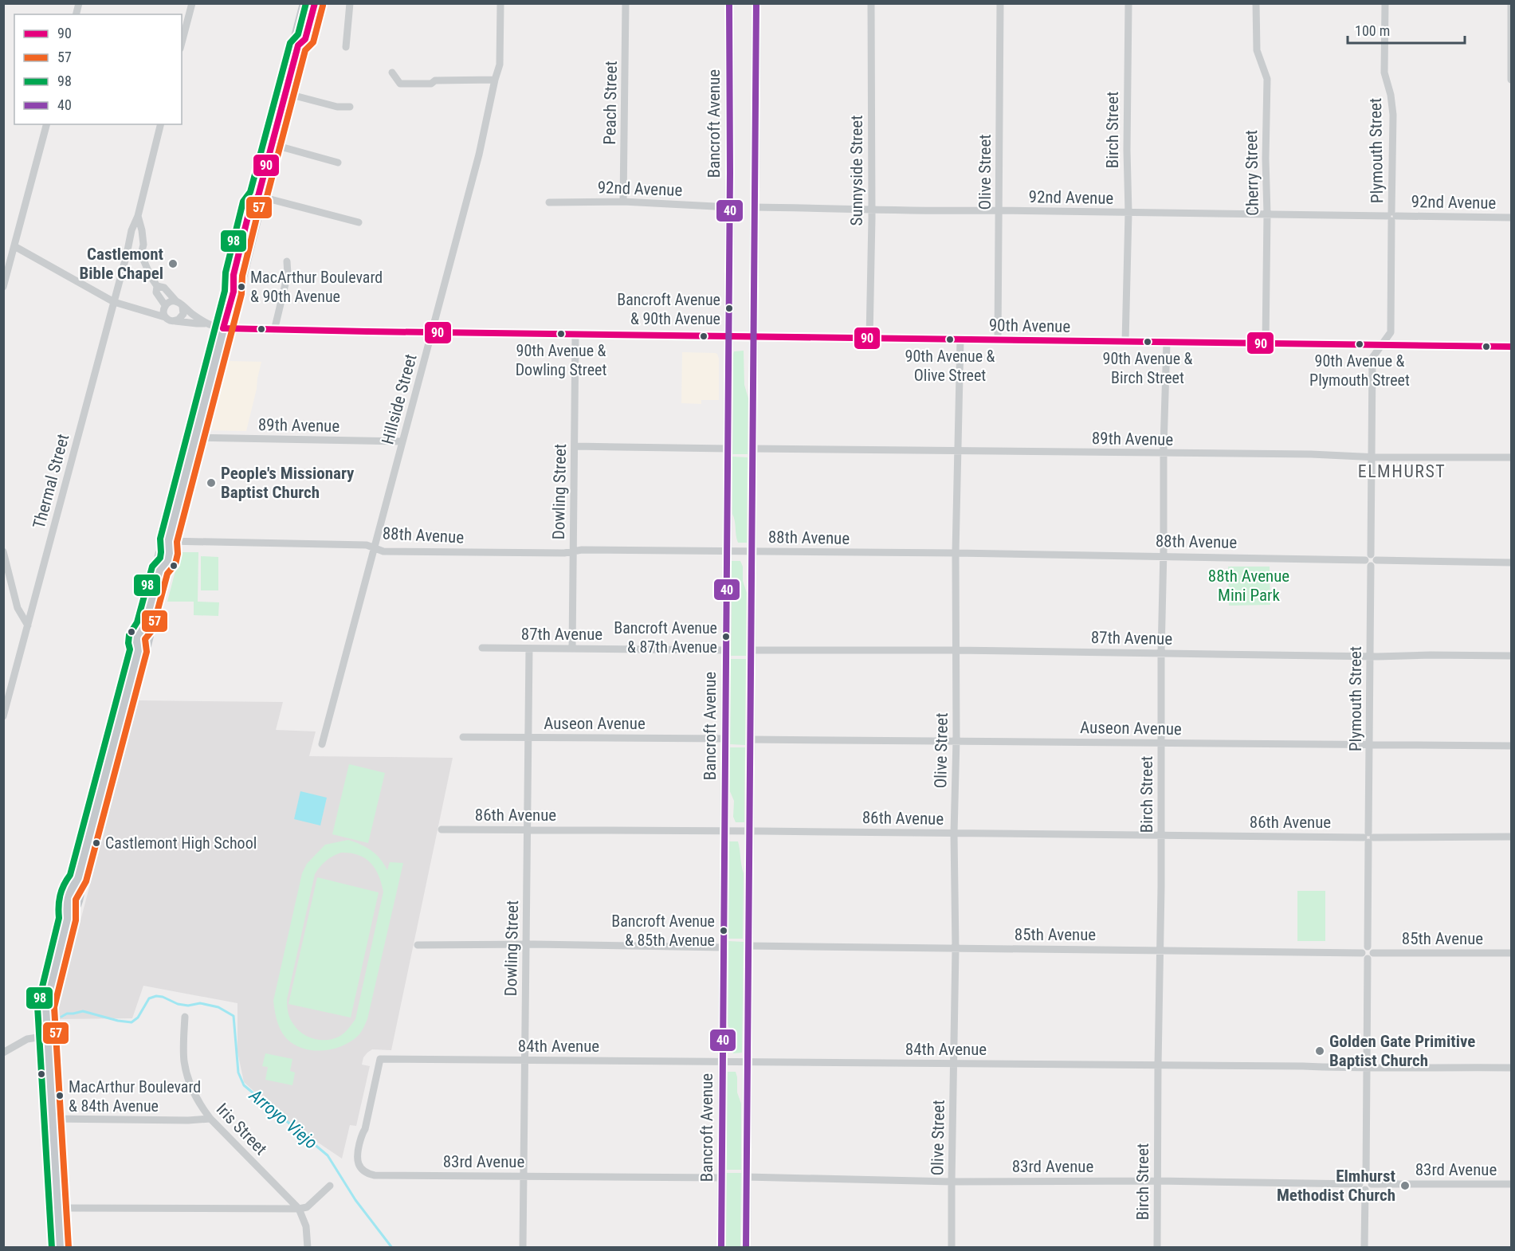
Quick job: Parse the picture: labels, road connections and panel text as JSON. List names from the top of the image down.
{
  "streets": {
    "main road": ["Bancroft Avenue"],
    "street": [
      "Peach Street",
      "Birch Street",
      "Plymouth Street",
      "Sunnyside Street",
      "Olive Street",
      "Cherry Street",
      "92nd Avenue",
      "90th Avenue",
      "Hillside Street",
      "89th Avenue",
      "Thermal Street",
      "Dowling Street",
      "88th Avenue",
      "87th Avenue",
      "Auseon Avenue",
      "86th Avenue",
      "85th Avenue",
      "84th Avenue",
      "Iris Street",
      "83rd Avenue"
    ]
  },
  "crossings": [
    ["Peach Street", "92nd Avenue"],
    ["Bancroft Avenue", "92nd Avenue"],
    ["Bancroft Avenue", "90th Avenue"],
    ["Bancroft Avenue", "88th Avenue"],
    ["Bancroft Avenue", "87th Avenue"],
    ["Bancroft Avenue", "Auseon Avenue"],
    ["Bancroft Avenue", "86th Avenue"],
    ["Bancroft Avenue", "84th Avenue"],
    ["Bancroft Avenue", "83rd Avenue"],
    ["Birch Street", "92nd Avenue"],
    ["Birch Street", "90th Avenue"],
    ["Birch Street", "89th Avenue"],
    ["Birch Street", "88th Avenue"],
    ["Birch Street", "87th Avenue"],
    ["Birch Street", "Auseon Avenue"],
    ["Birch Street", "86th Avenue"],
    ["Birch Street", "85th Avenue"],
    ["Birch Street", "84th Avenue"],
    ["Birch Street", "83rd Avenue"],
    ["Plymouth Street", "92nd Avenue"],
    ["Plymouth Street", "90th Avenue"],
    ["Plymouth Street", "89th Avenue"],
    ["Plymouth Street", "88th Avenue"],
    ["Plymouth Street", "87th Avenue"],
    ["Plymouth Street", "Auseon Avenue"],
    ["Plymouth Street", "86th Avenue"],
    ["Plymouth Street", "85th Avenue"],
    ["Plymouth Street", "84th Avenue"],
    ["Plymouth Street", "83rd Avenue"],
    ["Sunnyside Street", "92nd Avenue"],
    ["Sunnyside Street", "90th Avenue"],
    ["Olive Street", "92nd Avenue"],
    ["Olive Street", "90th Avenue"],
    ["Olive Street", "89th Avenue"],
    ["Olive Street", "88th Avenue"],
    ["Olive Street", "87th Avenue"],
    ["Olive Street", "Auseon Avenue"],
    ["Olive Street", "86th Avenue"],
    ["Olive Street", "85th Avenue"],
    ["Olive Street", "84th Avenue"],
    ["Olive Street", "83rd Avenue"],
    ["Cherry Street", "92nd Avenue"],
    ["Cherry Street", "90th Avenue"],
    ["90th Avenue", "Hillside Street"],
    ["90th Avenue", "Thermal Street"],
    ["90th Avenue", "Dowling Street"],
    ["Hillside Street", "89th Avenue"],
    ["Hillside Street", "88th Avenue"],
    ["Dowling Street", "88th Avenue"],
    ["Dowling Street", "87th Avenue"],
    ["Dowling Street", "Auseon Avenue"],
    ["Dowling Street", "86th Avenue"],
    ["Dowling Street", "84th Avenue"],
    ["Dowling Street", "83rd Avenue"],
    ["84th Avenue", "83rd Avenue"]
  ],
  "districts": ["ELMHURST"],
  "water": ["Arroyo Viejo"],
  "parks": ["88th Avenue Mini Park"],
  "places": [
    "Castlemont Bible Chapel",
    "MacArthur Boulevard & 90th Avenue",
    "Bancroft Avenue & 90th Avenue",
    "90th Avenue & Dowling Street",
    "90th Avenue & Olive Street",
    "90th Avenue & Birch Street",
    "90th Avenue & Plymouth Street",
    "People's Missionary Baptist Church",
    "Bancroft Avenue & 87th Avenue",
    "Castlemont High School",
    "Bancroft Avenue & 85th Avenue",
    "Golden Gate Primitive Baptist Church",
    "MacArthur Boulevard & 84th Avenue",
    "Elmhurst Methodist Church"
  ],
  "lines": [
    "transit line 90",
    "transit line 98",
    "transit line 40",
    "transit line 57"
  ],
  "legend": [
    "90",
    "57",
    "98",
    "40"
  ],
  "scale_bar": "100 m"
}
